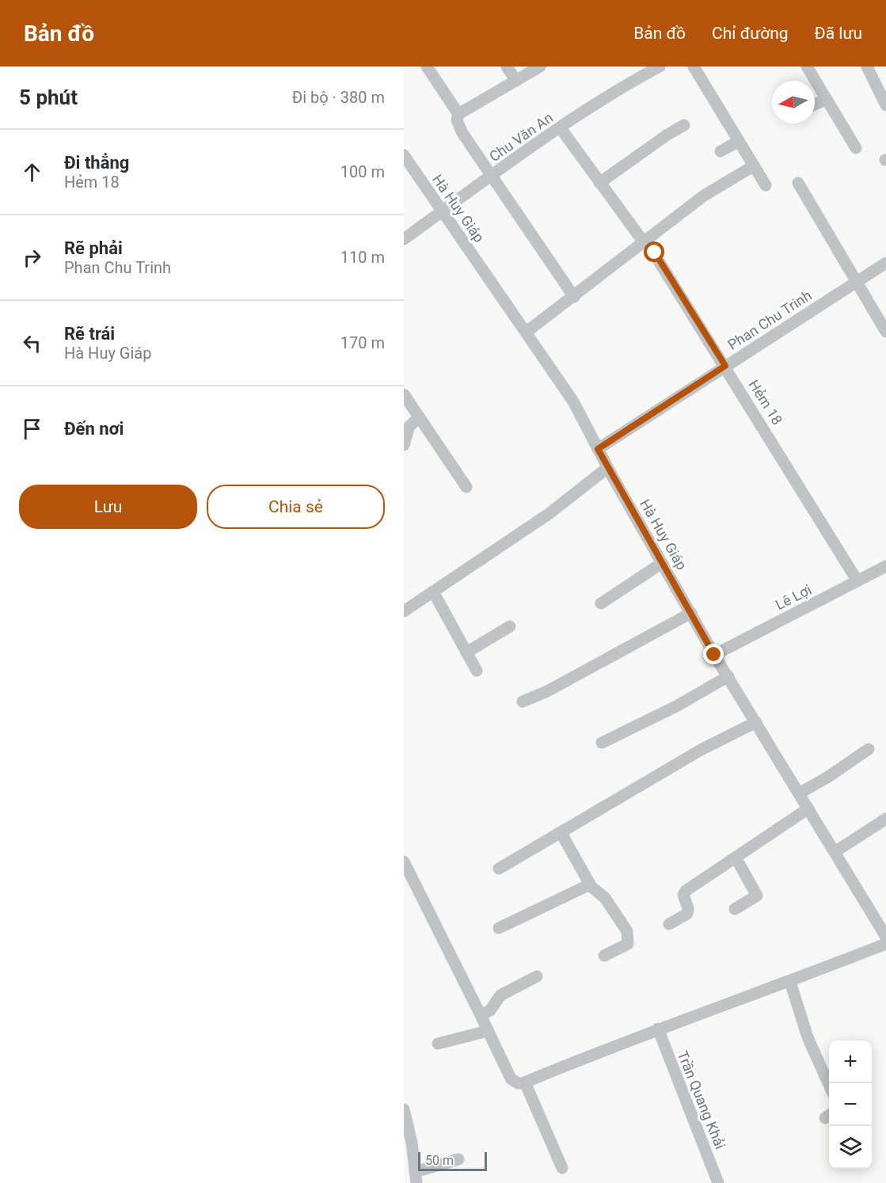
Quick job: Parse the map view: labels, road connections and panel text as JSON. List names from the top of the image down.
{
  "streets": {
    "street": [
      "Chu Văn An",
      "Hà Huy Giáp",
      "Phan Chu Trinh",
      "Hẻm 18",
      "Lê Lợi",
      "Trần Quang Khải"
    ]
  },
  "crossings": [
    ["Chu Văn An", "Hà Huy Giáp"],
    ["Chu Văn An", "Hẻm 18"],
    ["Hà Huy Giáp", "Phan Chu Trinh"],
    ["Hà Huy Giáp", "Lê Lợi"],
    ["Phan Chu Trinh", "Hẻm 18"],
    ["Hẻm 18", "Lê Lợi"]
  ],
  "scale_bar": "50 m",
  "north": "left",
  "page": {
    "header": "Bản đồ",
    "nav": ["Bản đồ", "Chỉ đường", "Đã lưu"],
    "heading": ["5 phút", "Đi bộ · 380 m"],
    "list": [
      ["Đi thẳng", "Hẻm 18", "100 m"],
      ["Rẽ phải", "Phan Chu Trinh", "110 m"],
      ["Rẽ trái", "Hà Huy Giáp", "170 m"],
      "Đến nơi"
    ],
    "buttons": ["Lưu", "Chia sẻ"],
    "map_buttons": ["+", "−"],
    "scale": "50 m"
  }
}
